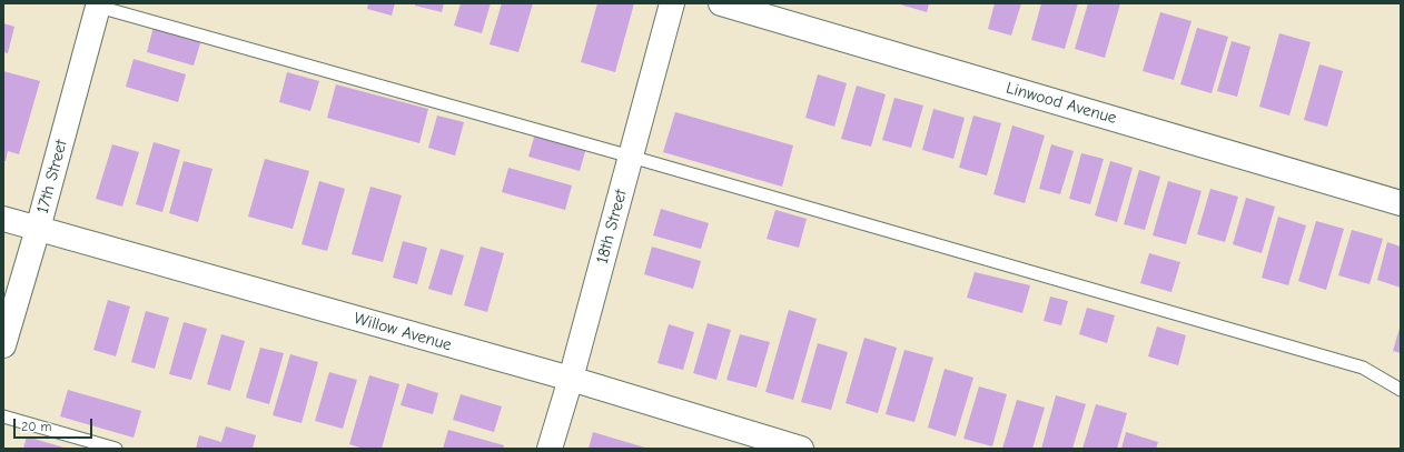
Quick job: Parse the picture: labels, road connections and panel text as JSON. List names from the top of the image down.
{
  "streets": {
    "street": [
      "Linwood Avenue",
      "17th Street",
      "18th Street",
      "Willow Avenue"
    ]
  },
  "crossings": [
    ["17th Street", "Willow Avenue"],
    ["18th Street", "Willow Avenue"]
  ],
  "scale_bar": "20 m"
}
